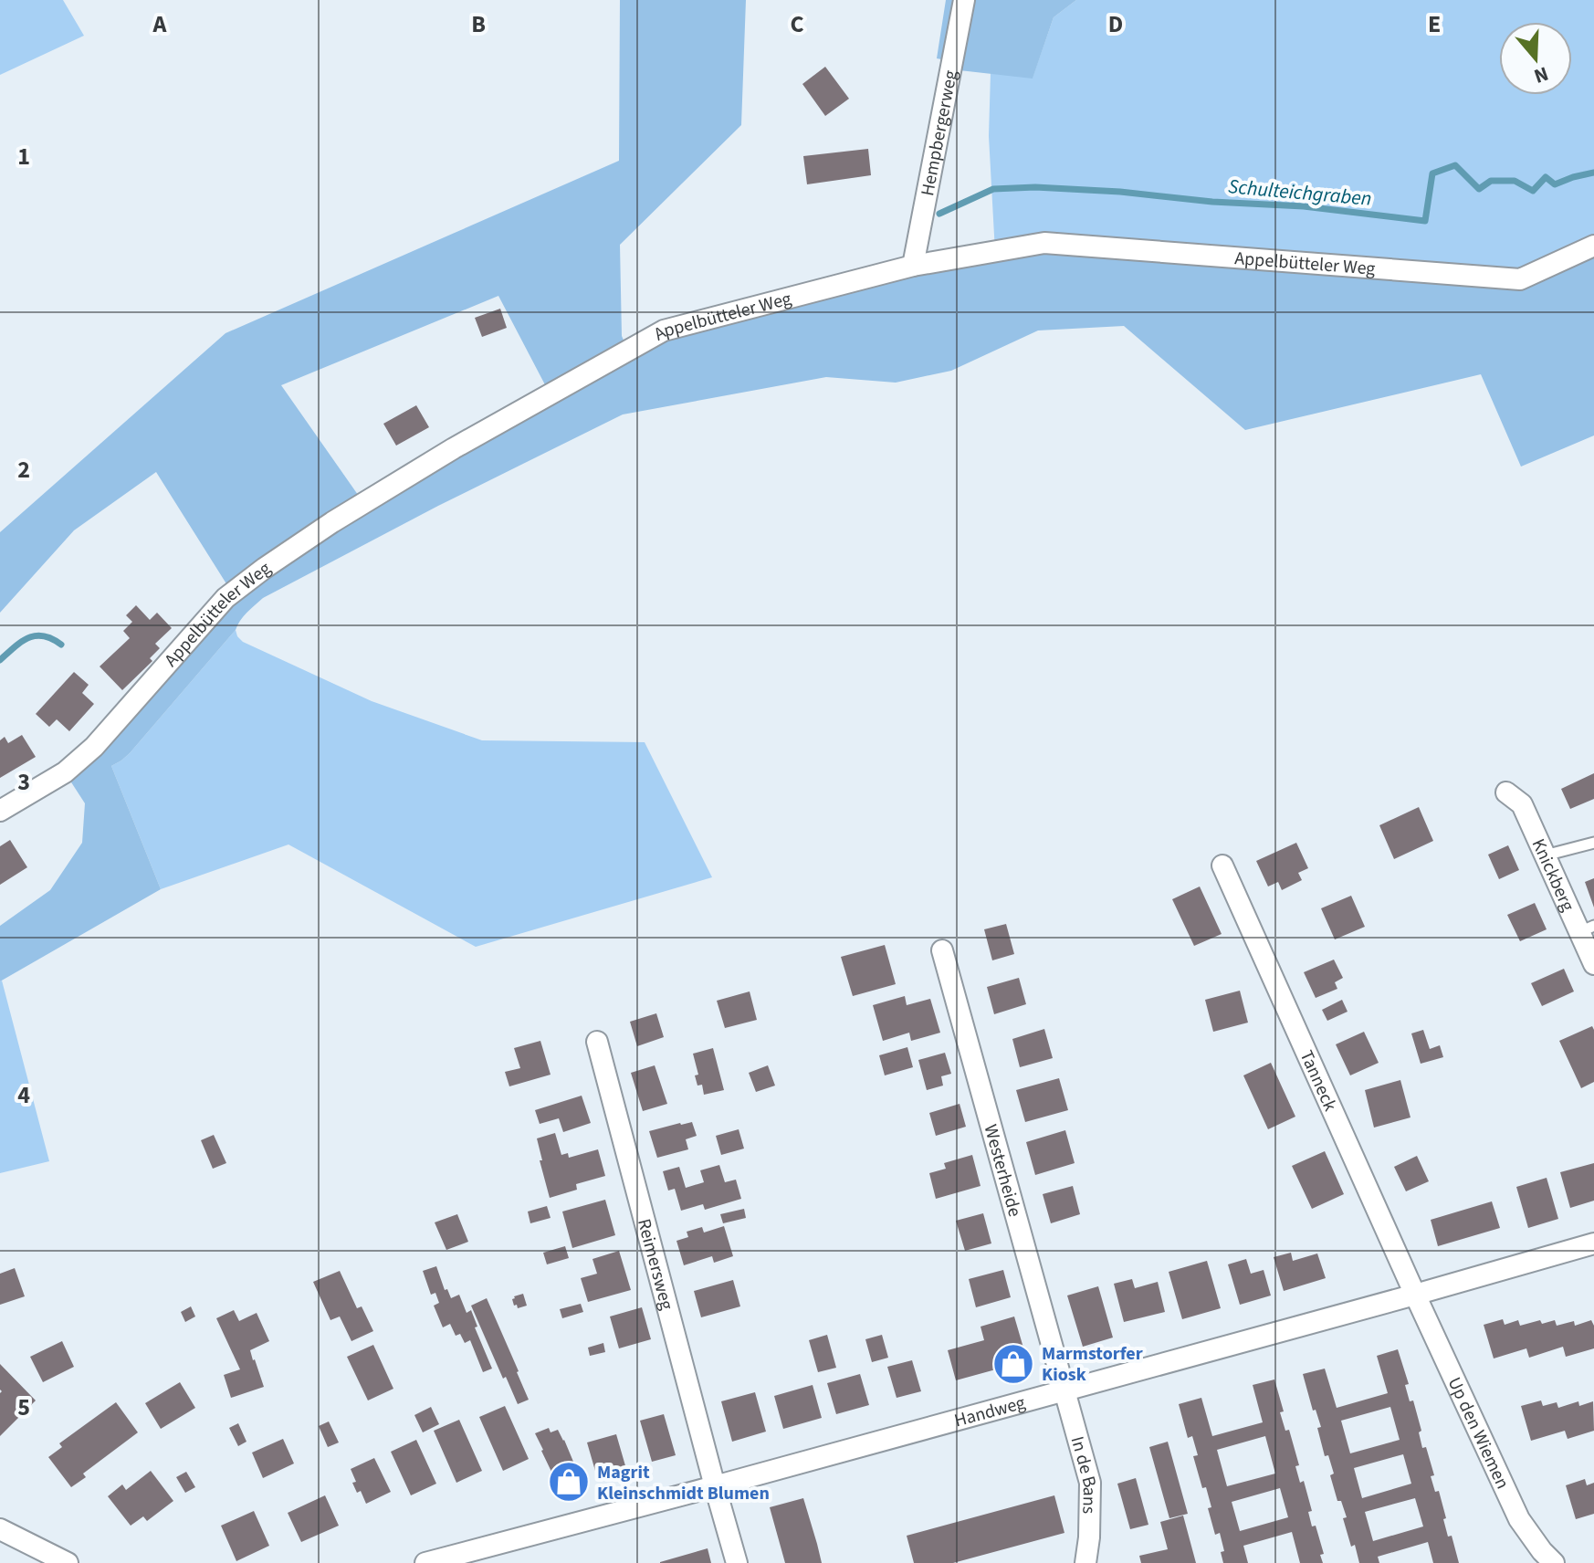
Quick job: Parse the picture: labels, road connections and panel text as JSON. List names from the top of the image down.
{
  "streets": {
    "street": [
      "Hempbergerweg",
      "Appelbütteler Weg",
      "Knickberg",
      "Tanneck",
      "Westerheide",
      "Reimersweg",
      "Handweg",
      "Up den Wiemen",
      "In de Bans"
    ]
  },
  "crossings": [
    ["Hempbergerweg", "Appelbütteler Weg"],
    ["Tanneck", "Handweg"],
    ["Tanneck", "Up den Wiemen"],
    ["Westerheide", "Handweg"],
    ["Westerheide", "In de Bans"],
    ["Reimersweg", "Handweg"],
    ["Handweg", "Up den Wiemen"],
    ["Handweg", "In de Bans"]
  ],
  "water": ["Schulteichgraben"],
  "places": {
    "shop": ["Marmstorfer Kiosk", "Magrit Kleinschmidt Blumen"]
  },
  "north": "bottom",
  "grid": {
    "columns": [
      "A",
      "B",
      "C",
      "D",
      "E"
    ],
    "rows": [
      "1",
      "2",
      "3",
      "4",
      "5"
    ]
  }
}
